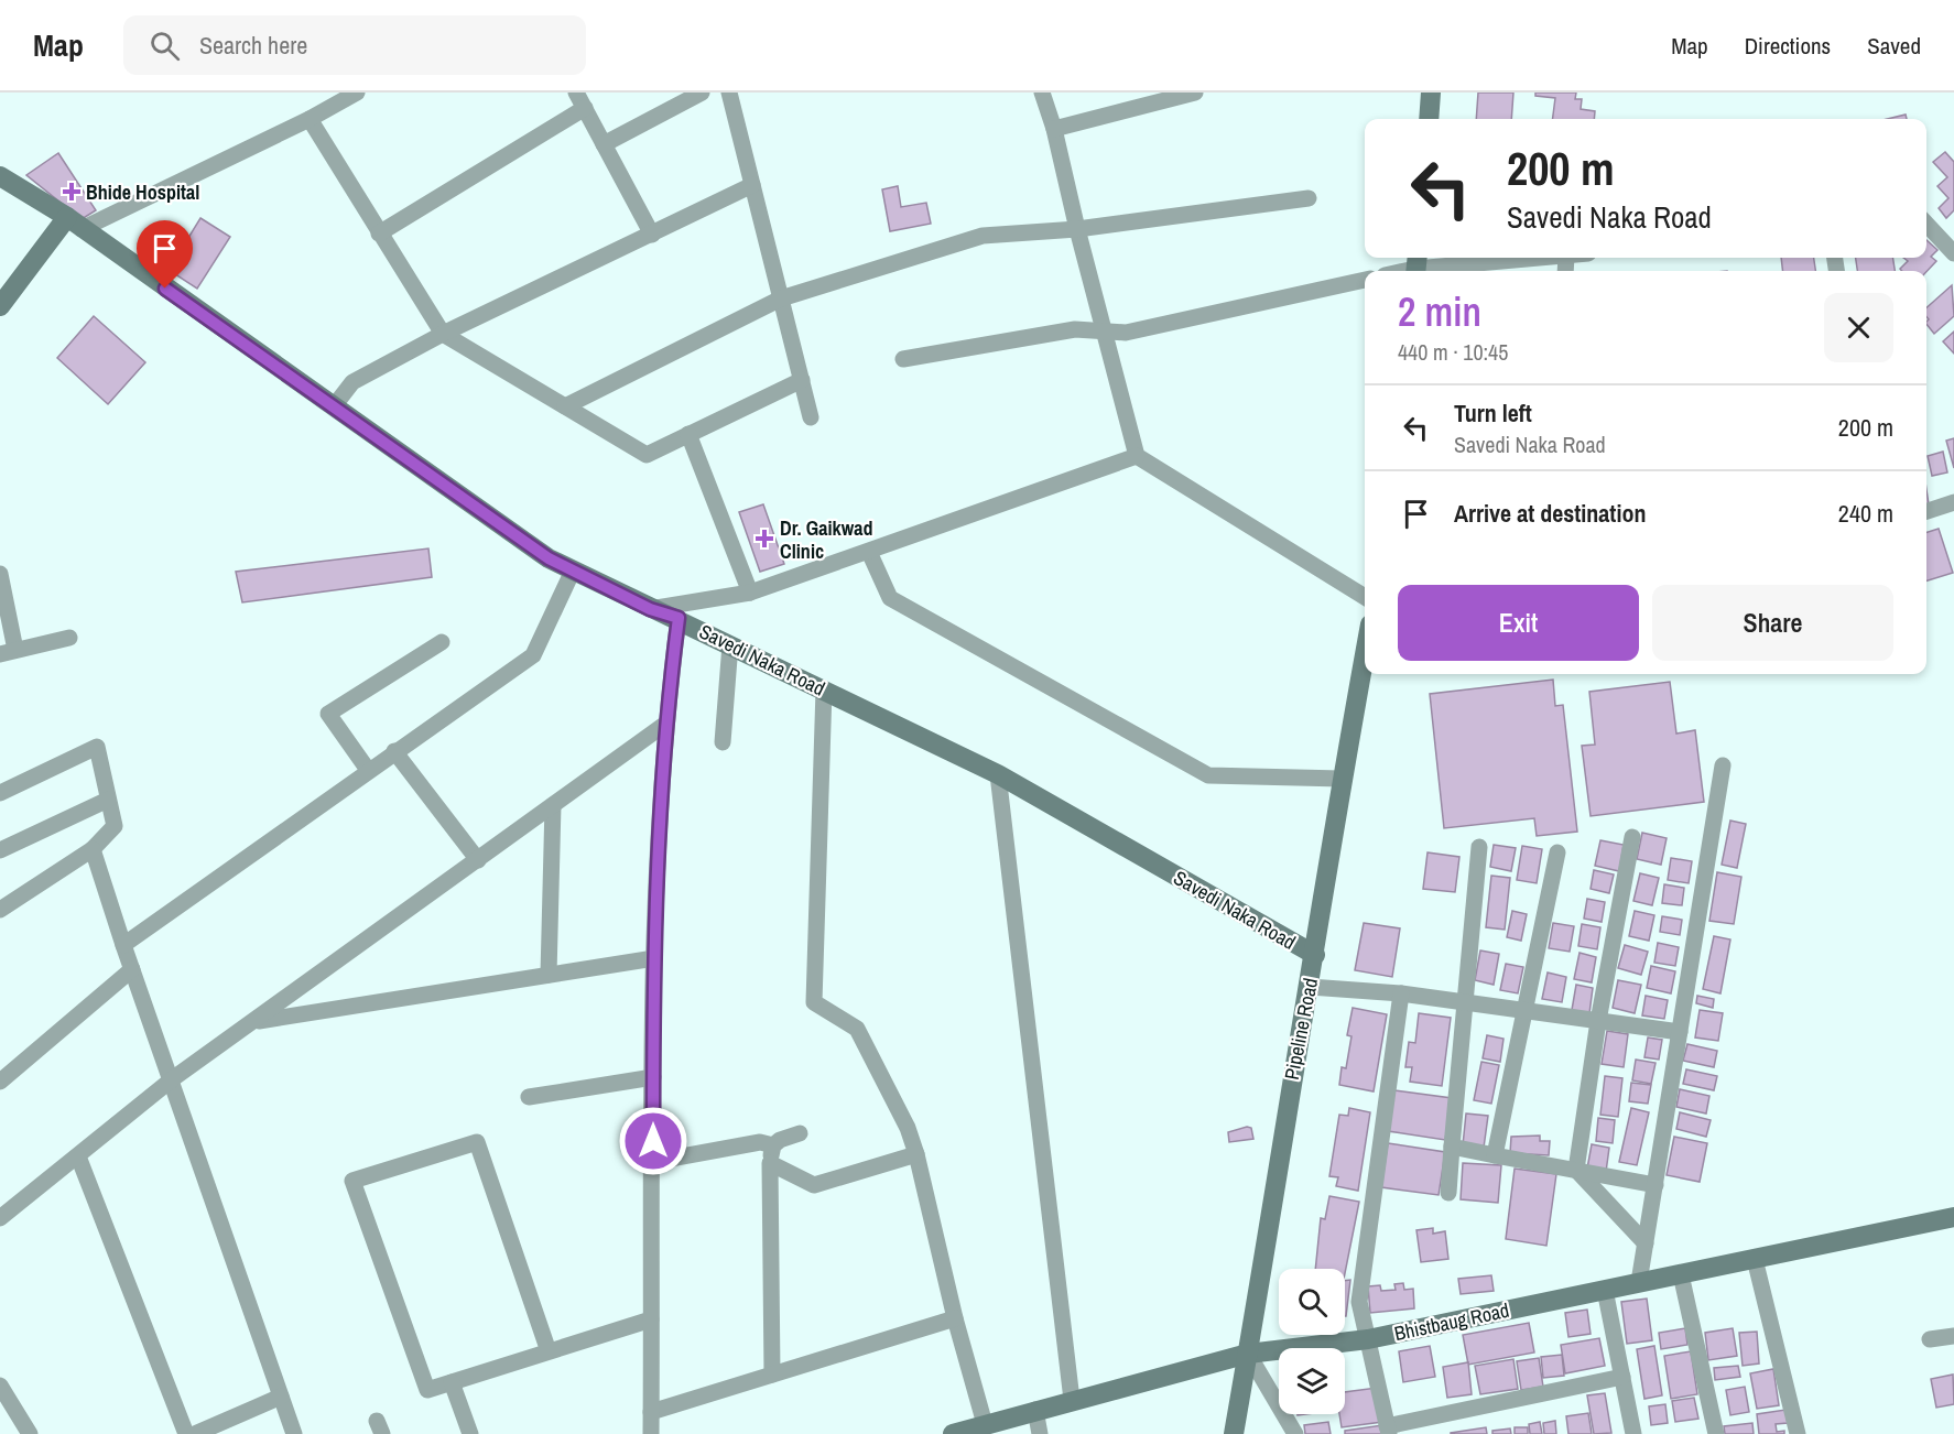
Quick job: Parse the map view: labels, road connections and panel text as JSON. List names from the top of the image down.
{
  "streets": {
    "street": ["Savedi Naka Road", "Pipeline Road", "Bhistbaug Road"]
  },
  "crossings": [
    ["Savedi Naka Road", "Pipeline Road"],
    ["Pipeline Road", "Bhistbaug Road"]
  ],
  "places": {
    "health": ["Bhide Hospital", "Dr. Gaikwad Clinic"]
  },
  "page": {
    "header": "Map",
    "search": "Search here",
    "nav": ["Map", "Directions", "Saved"],
    "turn": ["200 m", "Savedi Naka Road"],
    "heading": ["2 min", "440 m · 10:45"],
    "list": [
      {
        "name": "Turn left",
        "note": "Savedi Naka Road",
        "value": "200 m"
      },
      {
        "name": "Arrive at destination",
        "value": "240 m"
      }
    ],
    "buttons": ["Exit", "Share"]
  }
}
